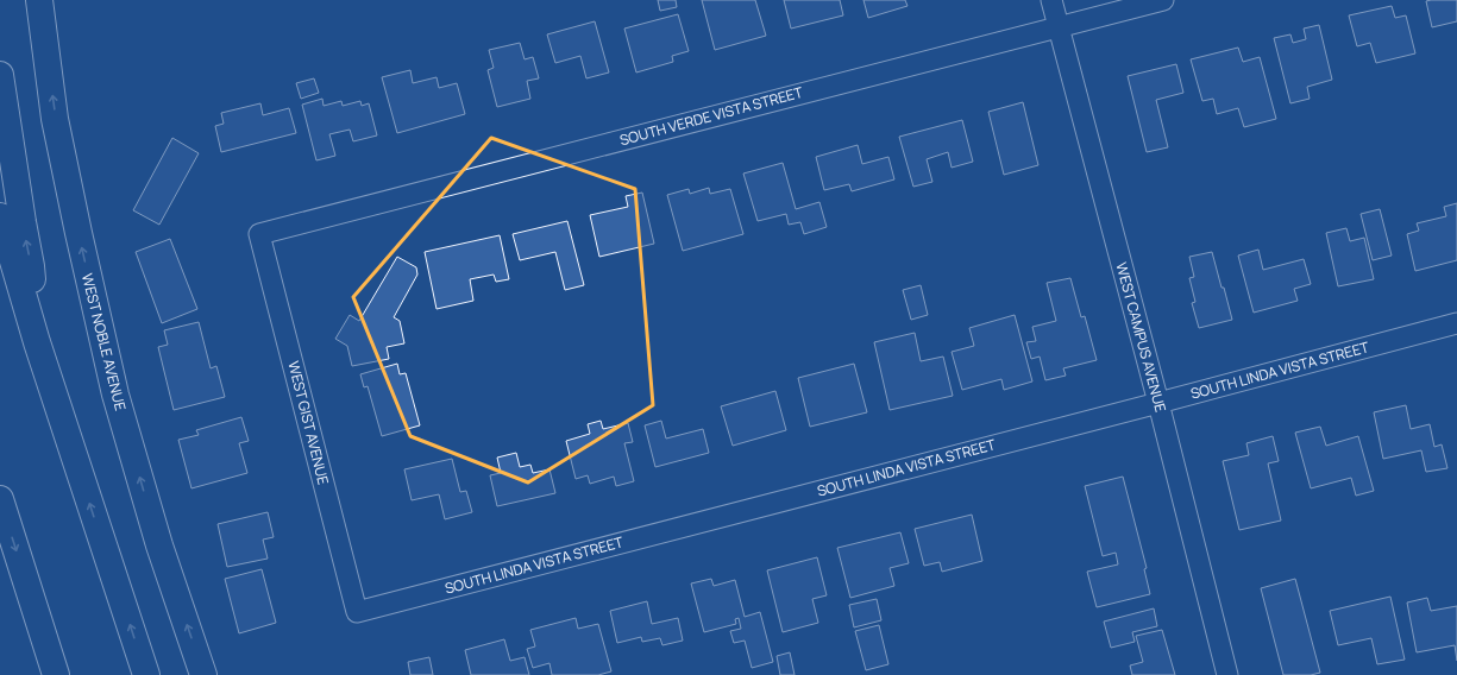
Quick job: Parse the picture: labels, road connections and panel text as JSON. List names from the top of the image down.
{
  "streets": {
    "main road": ["WEST NOBLE AVENUE"],
    "street": [
      "SOUTH VERDE VISTA STREET",
      "WEST CAMPUS AVENUE",
      "SOUTH LINDA VISTA STREET",
      "WEST GIST AVENUE"
    ]
  },
  "crossings": [
    ["SOUTH VERDE VISTA STREET", "WEST CAMPUS AVENUE"],
    ["SOUTH VERDE VISTA STREET", "WEST GIST AVENUE"],
    ["WEST CAMPUS AVENUE", "SOUTH LINDA VISTA STREET"],
    ["SOUTH LINDA VISTA STREET", "WEST GIST AVENUE"]
  ]
}
